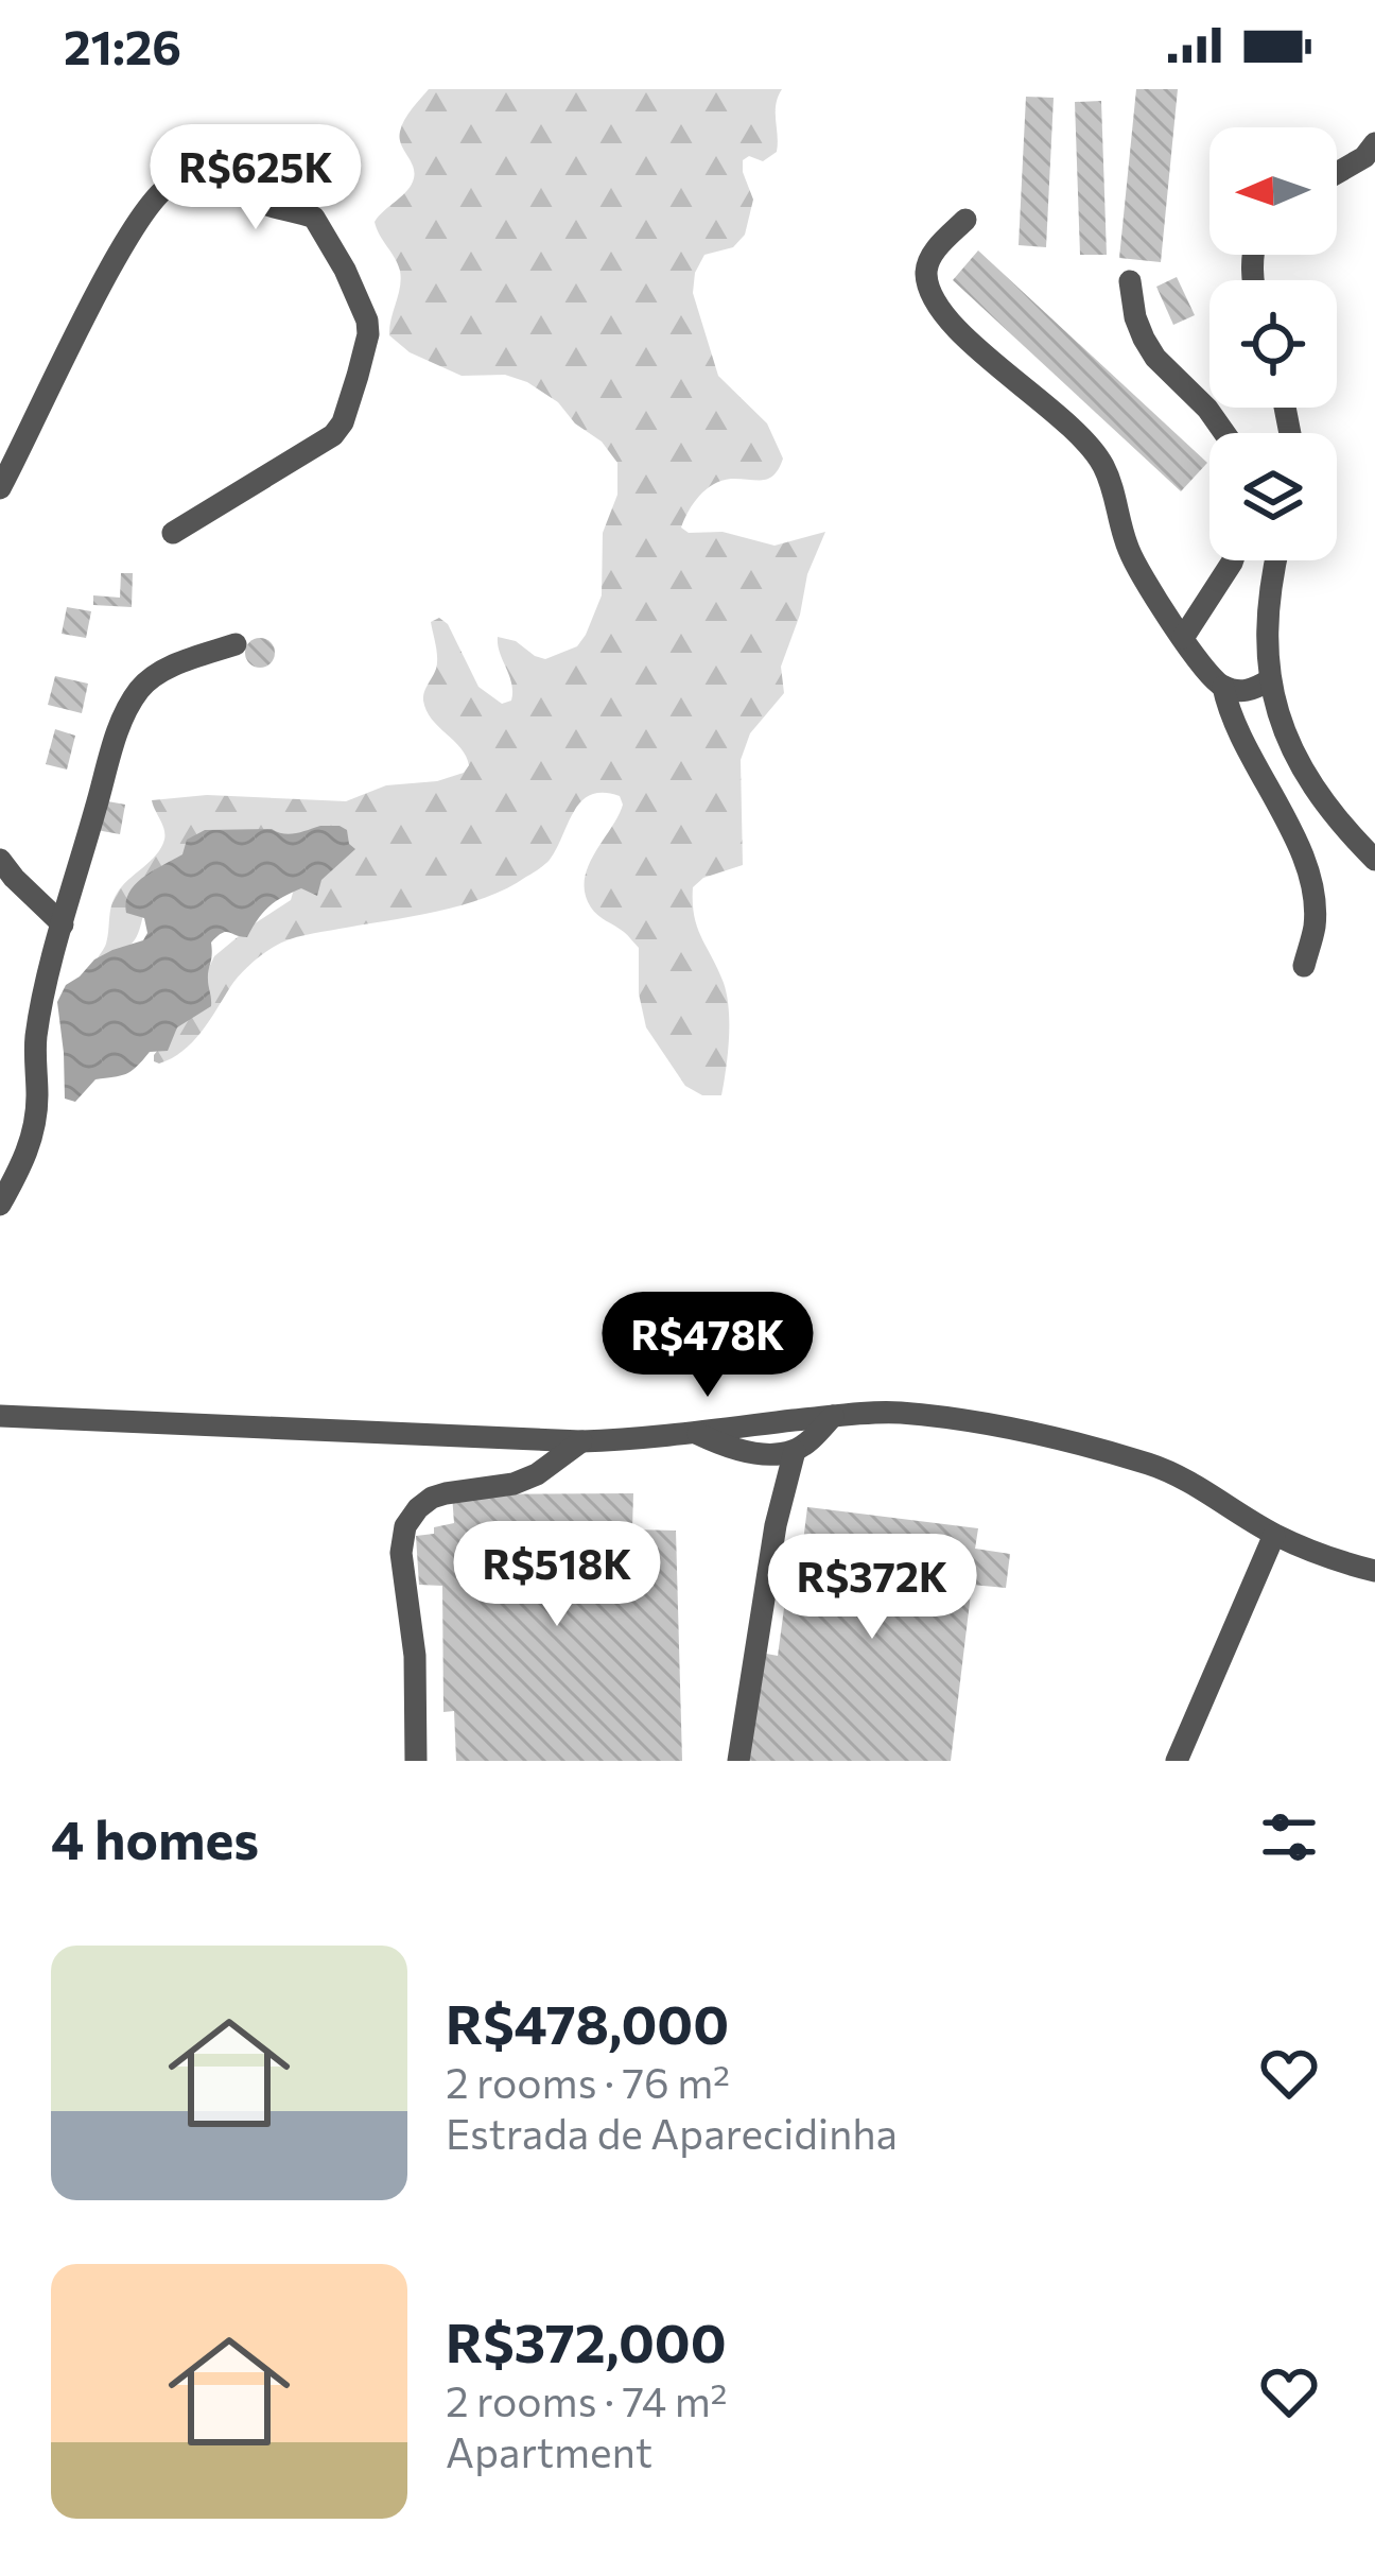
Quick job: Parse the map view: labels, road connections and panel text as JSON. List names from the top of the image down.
{
  "north": "left",
  "page": {
    "status": "21:26",
    "price": [
      "R$625K",
      "R$478K",
      "R$518K",
      "R$372K"
    ],
    "heading": "4 homes",
    "list": [
      {
        "name": "R$478,000",
        "note": "2 rooms · 76 m² · Estrada de Aparecidinha"
      },
      {
        "name": "R$372,000",
        "note": "2 rooms · 74 m² · Apartment"
      }
    ]
  }
}
